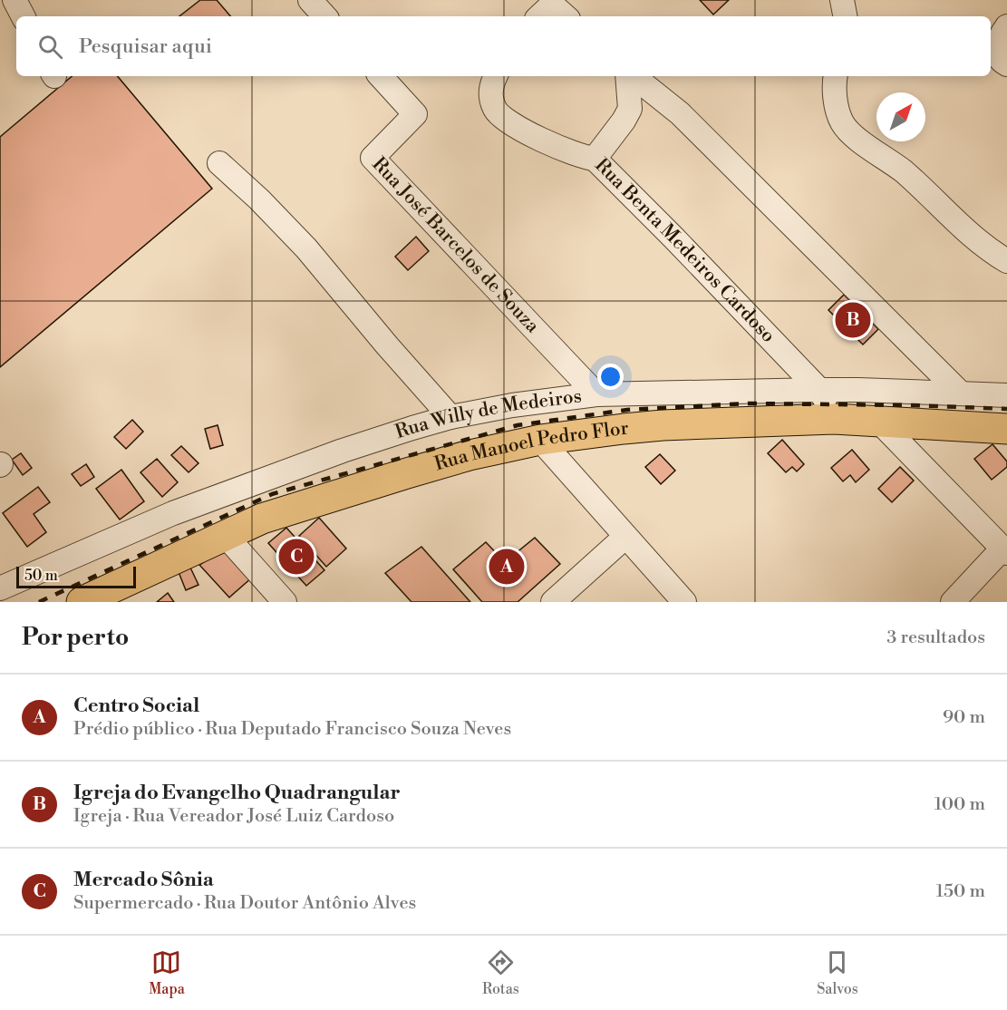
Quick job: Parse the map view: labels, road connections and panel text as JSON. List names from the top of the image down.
{
  "streets": {
    "main road": ["Rua Manoel Pedro Flor"],
    "street": ["Rua José Barcelos de Souza", "Rua Benta Medeiros Cardoso", "Rua Willy de Medeiros"]
  },
  "crossings": [
    ["Rua José Barcelos de Souza", "Rua Willy de Medeiros"],
    ["Rua Benta Medeiros Cardoso", "Rua Willy de Medeiros"],
    ["Rua Benta Medeiros Cardoso", "Rua Manoel Pedro Flor"]
  ],
  "scale_bar": "50 m",
  "north": "top right",
  "page": {
    "search": "Pesquisar aqui",
    "pins": ["B", "C", "A"],
    "scale": "50 m",
    "heading": ["Por perto", "3 resultados"],
    "list": [
      {
        "mark": "A",
        "name": "Centro Social",
        "note": "Prédio público · Rua Deputado Francisco Souza Neves",
        "value": "90 m"
      },
      {
        "mark": "B",
        "name": "Igreja do Evangelho Quadrangular",
        "note": "Igreja · Rua Vereador José Luiz Cardoso",
        "value": "100 m"
      },
      {
        "mark": "C",
        "name": "Mercado Sônia",
        "note": "Supermercado · Rua Doutor Antônio Alves",
        "value": "150 m"
      }
    ],
    "nav": ["Mapa", "Rotas", "Salvos"]
  }
}
